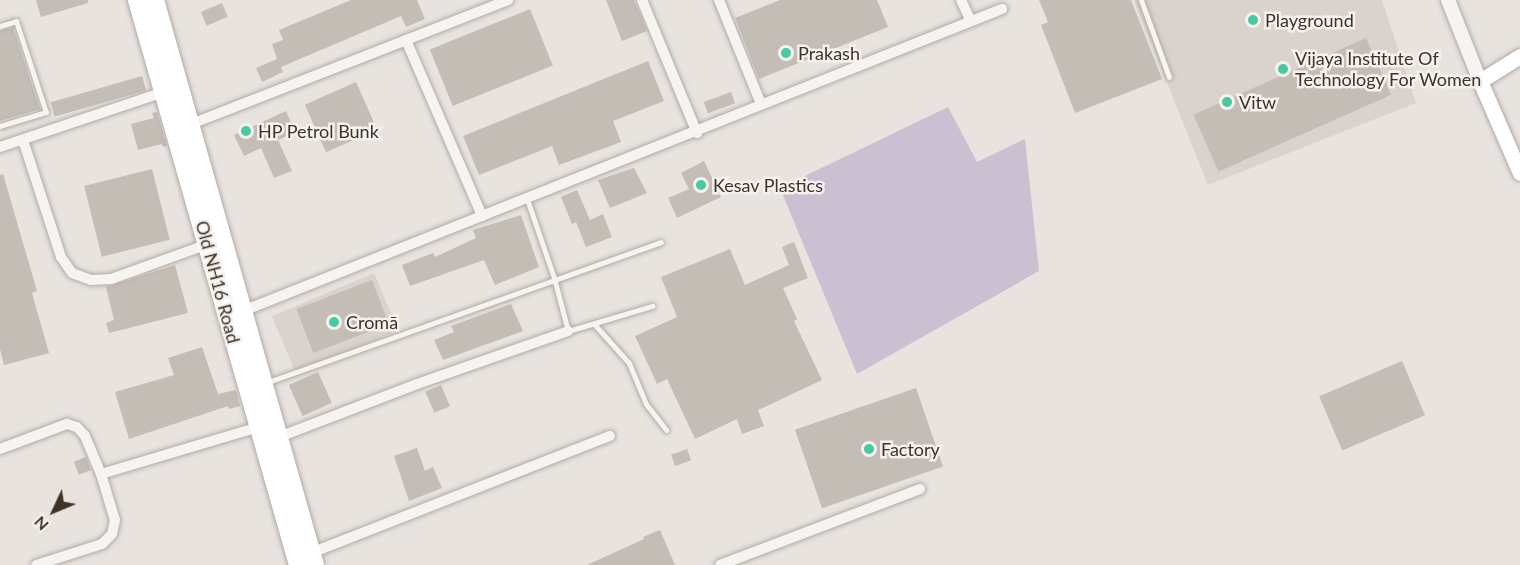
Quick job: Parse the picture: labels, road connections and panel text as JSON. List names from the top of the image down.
{
  "streets": {
    "main road": ["Old NH16 Road"]
  },
  "places": [
    "Playground",
    "Prakash",
    "Vijaya Institute Of Technology For Women",
    "Vitw",
    "HP Petrol Bunk",
    "Kesav Plastics",
    "Cromā",
    "Factory"
  ],
  "north": "bottom left"
}
